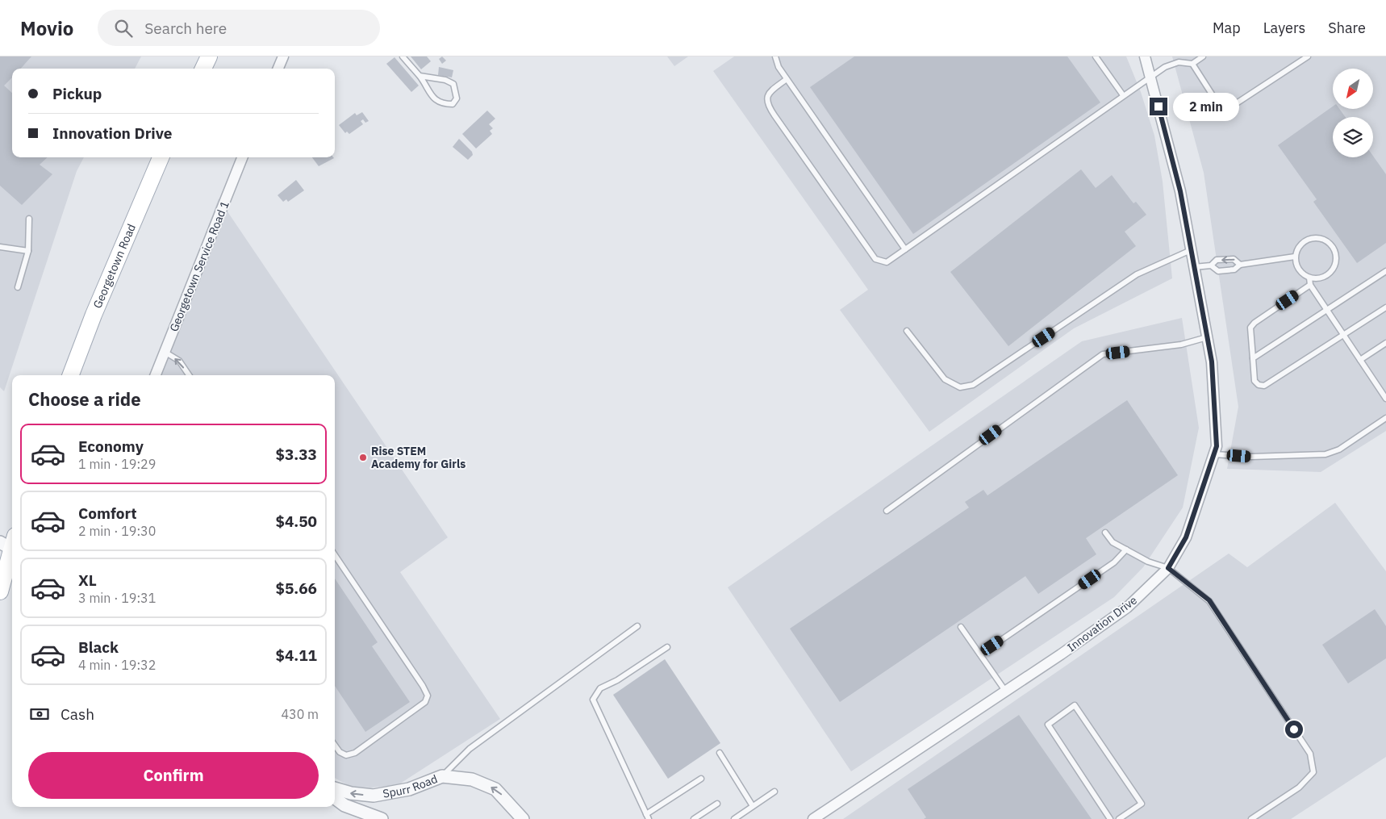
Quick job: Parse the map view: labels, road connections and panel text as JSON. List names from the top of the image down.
{
  "streets": {
    "main road": ["Georgetown Road"],
    "street": ["Georgetown Service Road 1", "Innovation Drive", "Spurr Road"]
  },
  "one_way": ["Spurr Road"],
  "places": ["Rise STEM Academy for Girls"],
  "north": "bottom left",
  "page": {
    "header": "Movio",
    "search": "Search here",
    "nav": ["Map", "Layers", "Share"],
    "banner": ["Pickup", "Innovation Drive"],
    "bubble": "2 min",
    "heading": "Choose a ride",
    "list": [
      {
        "name": "Economy",
        "note": "1 min · 19:29",
        "value": "$3.33"
      },
      {
        "name": "Comfort",
        "note": "2 min · 19:30",
        "value": "$4.50"
      },
      {
        "name": "XL",
        "note": "3 min · 19:31",
        "value": "$5.66"
      },
      {
        "name": "Black",
        "note": "4 min · 19:32",
        "value": "$4.11"
      }
    ],
    "pay": ["Cash", "430 m"],
    "buttons": "Confirm"
  }
}
